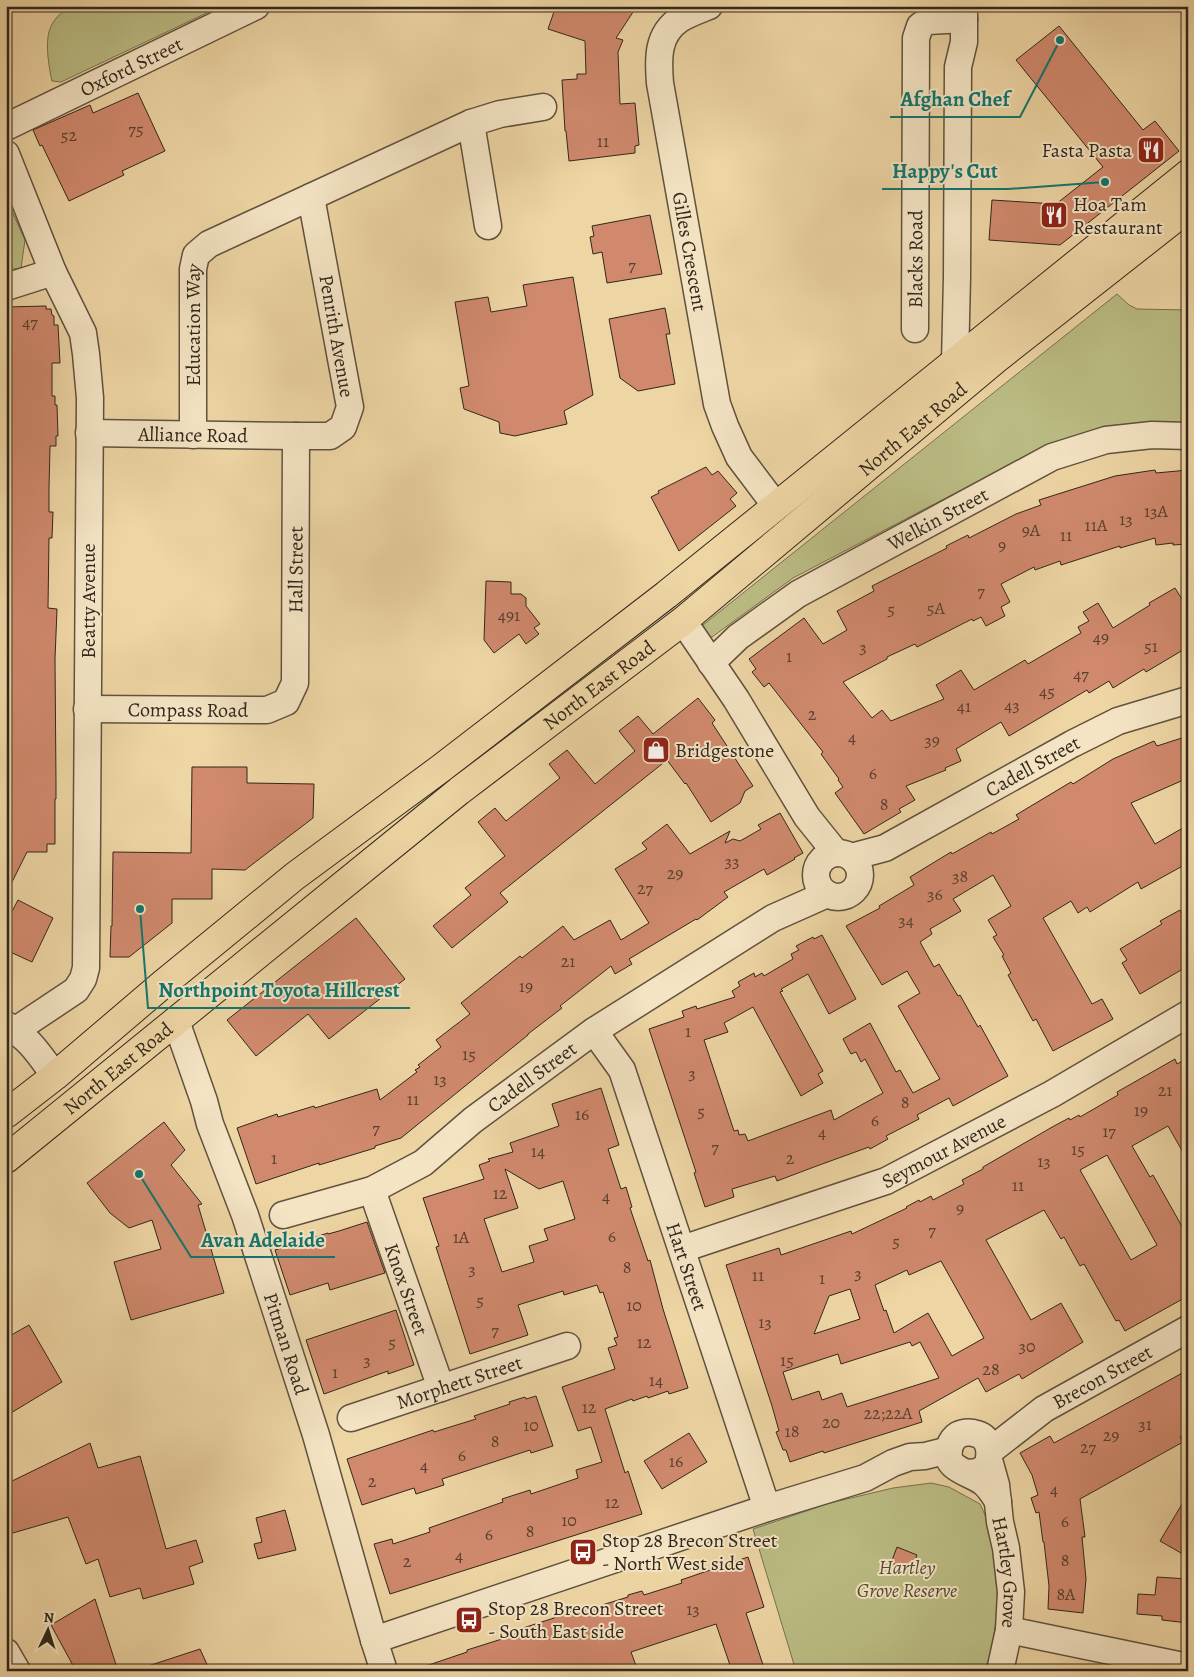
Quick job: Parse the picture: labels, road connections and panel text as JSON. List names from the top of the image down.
{
  "streets": {
    "highway": ["North East Road"],
    "street": [
      "Oxford Street",
      "Gilles Crescent",
      "Blacks Road",
      "Education Way",
      "Penrith Avenue",
      "Alliance Road",
      "Welkin Street",
      "Hall Street",
      "Beatty Avenue",
      "Compass Road",
      "Cadell Street",
      "Seymour Avenue",
      "Hart Street",
      "Knox Street",
      "Pitman Road",
      "Brecon Street",
      "Morphett Street",
      "Hartley Grove"
    ]
  },
  "crossings": [
    ["Gilles Crescent", "North East Road"],
    ["Blacks Road", "North East Road"],
    ["Education Way", "Penrith Avenue"],
    ["Education Way", "Alliance Road"],
    ["Penrith Avenue", "Alliance Road"],
    ["Penrith Avenue", "Hall Street"],
    ["North East Road", "Pitman Road"],
    ["Alliance Road", "Hall Street"],
    ["Alliance Road", "Beatty Avenue"],
    ["Hall Street", "Compass Road"],
    ["Beatty Avenue", "Compass Road"],
    ["Cadell Street", "Hart Street"],
    ["Cadell Street", "Knox Street"],
    ["Seymour Avenue", "Hart Street"],
    ["Hart Street", "Brecon Street"],
    ["Knox Street", "Morphett Street"],
    ["Pitman Road", "Brecon Street"],
    ["Brecon Street", "Hartley Grove"]
  ],
  "parks": ["Hartley Grove Reserve"],
  "places": {
    "other": [
      "Afghan Chef",
      "Happy's Cut",
      "Northpoint Toyota Hillcrest",
      "Avan Adelaide"
    ],
    "restaurant": ["Fasta Pasta", "Hoa Tam Restaurant"],
    "shop": ["Bridgestone"],
    "bus stop": ["Stop 28 Brecon Street - North West side", "Stop 28 Brecon Street - South East side"]
  },
  "house_numbers": [
    "75",
    "52",
    "11",
    "7",
    "47",
    "13A",
    "13",
    "11A",
    "9A",
    "11",
    "9",
    "7",
    "5A",
    "5",
    "491",
    "49",
    "51",
    "3",
    "1",
    "47",
    "45",
    "43",
    "41",
    "2",
    "4",
    "39",
    "6",
    "8",
    "33",
    "29",
    "38",
    "27",
    "36",
    "34",
    "21",
    "19",
    "1",
    "15",
    "3",
    "13",
    "21",
    "11",
    "8",
    "19",
    "5",
    "16",
    "6",
    "7",
    "17",
    "4",
    "7",
    "15",
    "14",
    "1",
    "2",
    "13",
    "11",
    "12",
    "4",
    "9",
    "7",
    "6",
    "1A",
    "5",
    "8",
    "3",
    "3",
    "11",
    "1",
    "5",
    "10",
    "13",
    "7",
    "5",
    "12",
    "30",
    "3",
    "15",
    "28",
    "1",
    "14",
    "12",
    "22;22A",
    "20",
    "31",
    "10",
    "18",
    "29",
    "8",
    "27",
    "6",
    "16",
    "4",
    "2",
    "4",
    "12",
    "10",
    "6",
    "8",
    "6",
    "4",
    "8",
    "2",
    "8A",
    "13"
  ],
  "north": "top"
}
